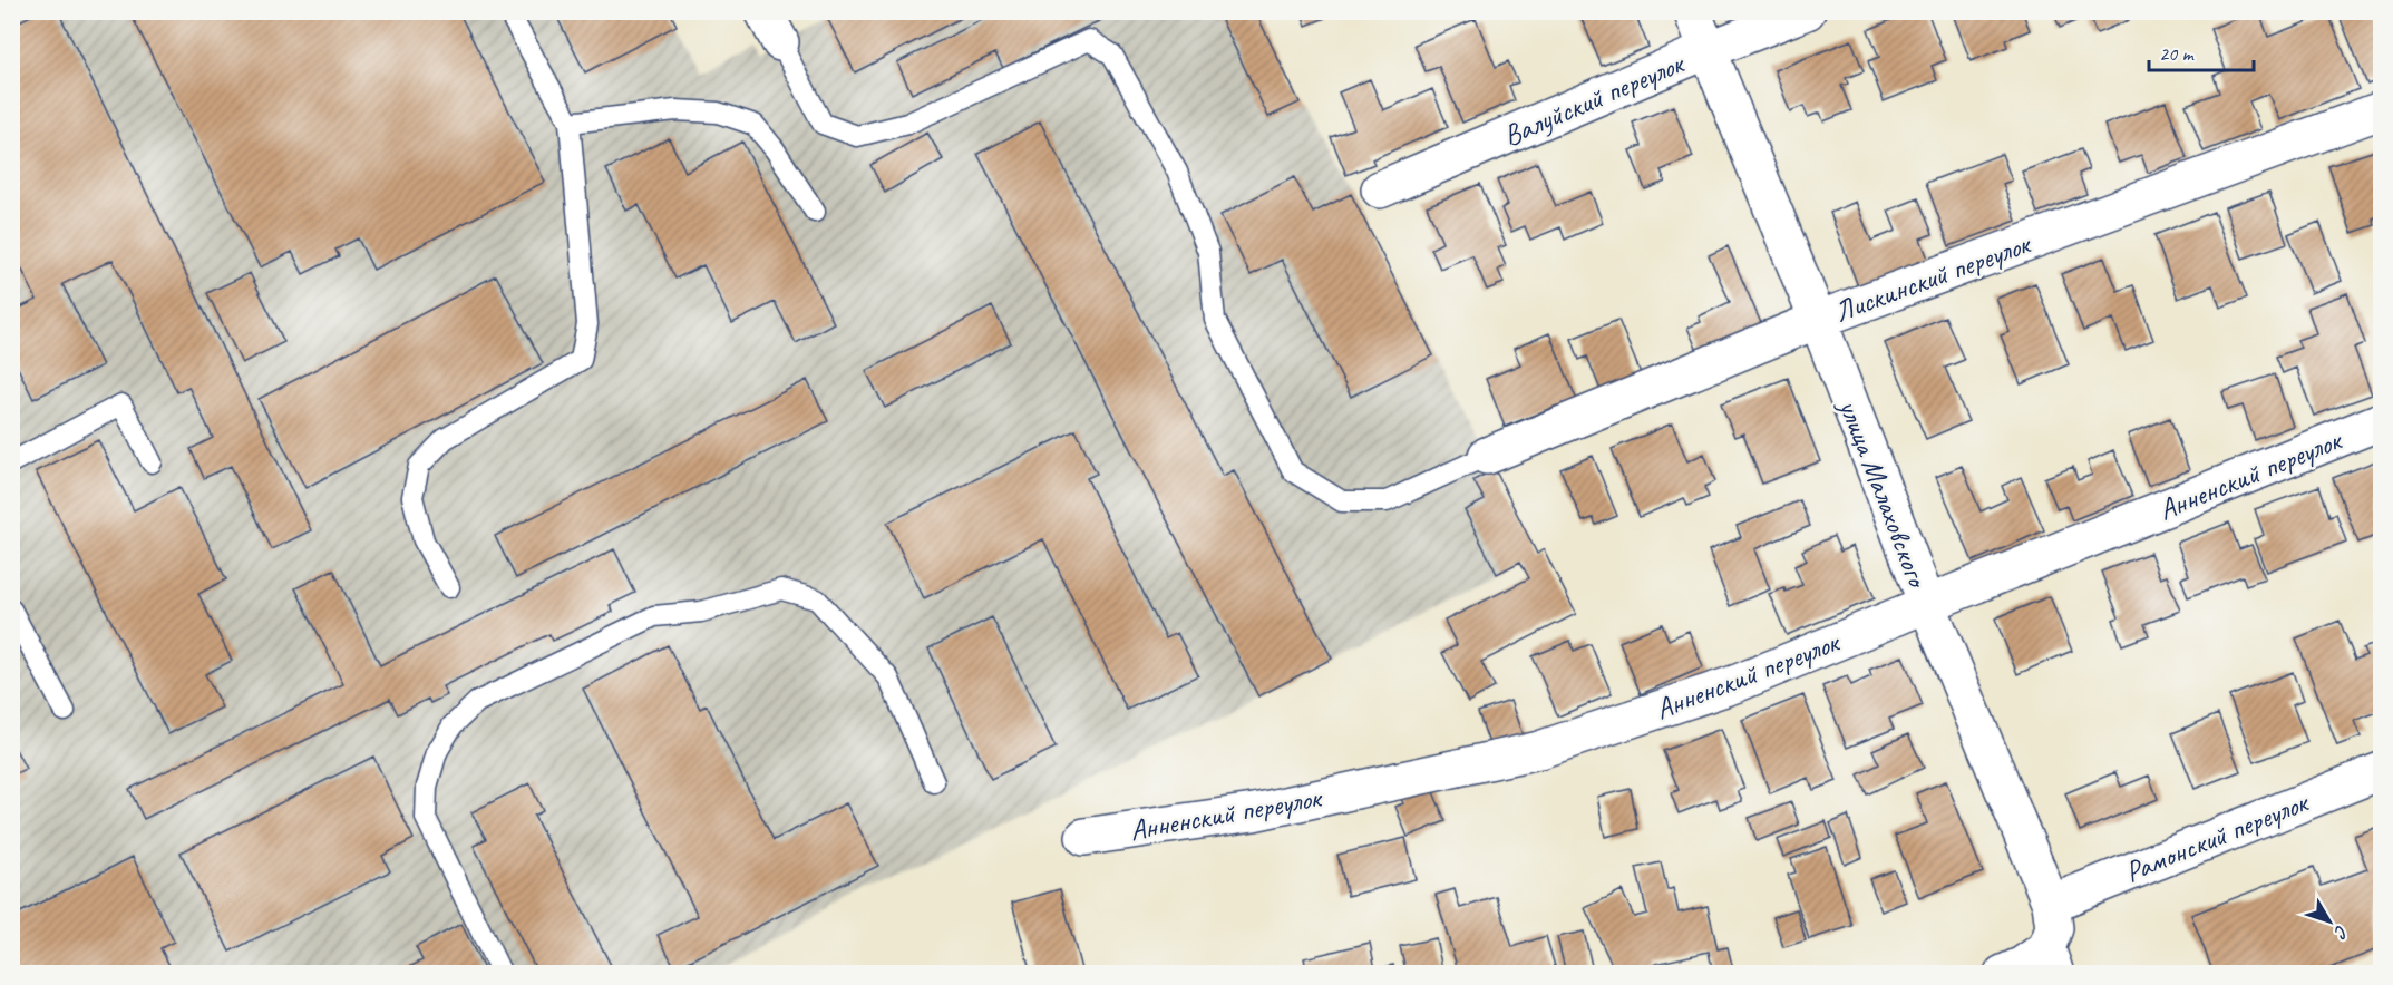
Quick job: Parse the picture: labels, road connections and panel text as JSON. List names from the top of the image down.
{
  "streets": {
    "street": [
      "Валуйский переулок",
      "Лискинский переулок",
      "Анненский переулок",
      "улица Малаховского",
      "Рамонский переулок"
    ]
  },
  "crossings": [
    ["Валуйский переулок", "улица Малаховского"],
    ["Лискинский переулок", "улица Малаховского"],
    ["Анненский переулок", "улица Малаховского"],
    ["улица Малаховского", "Рамонский переулок"]
  ],
  "scale_bar": "20 m",
  "north": "bottom right"
}
